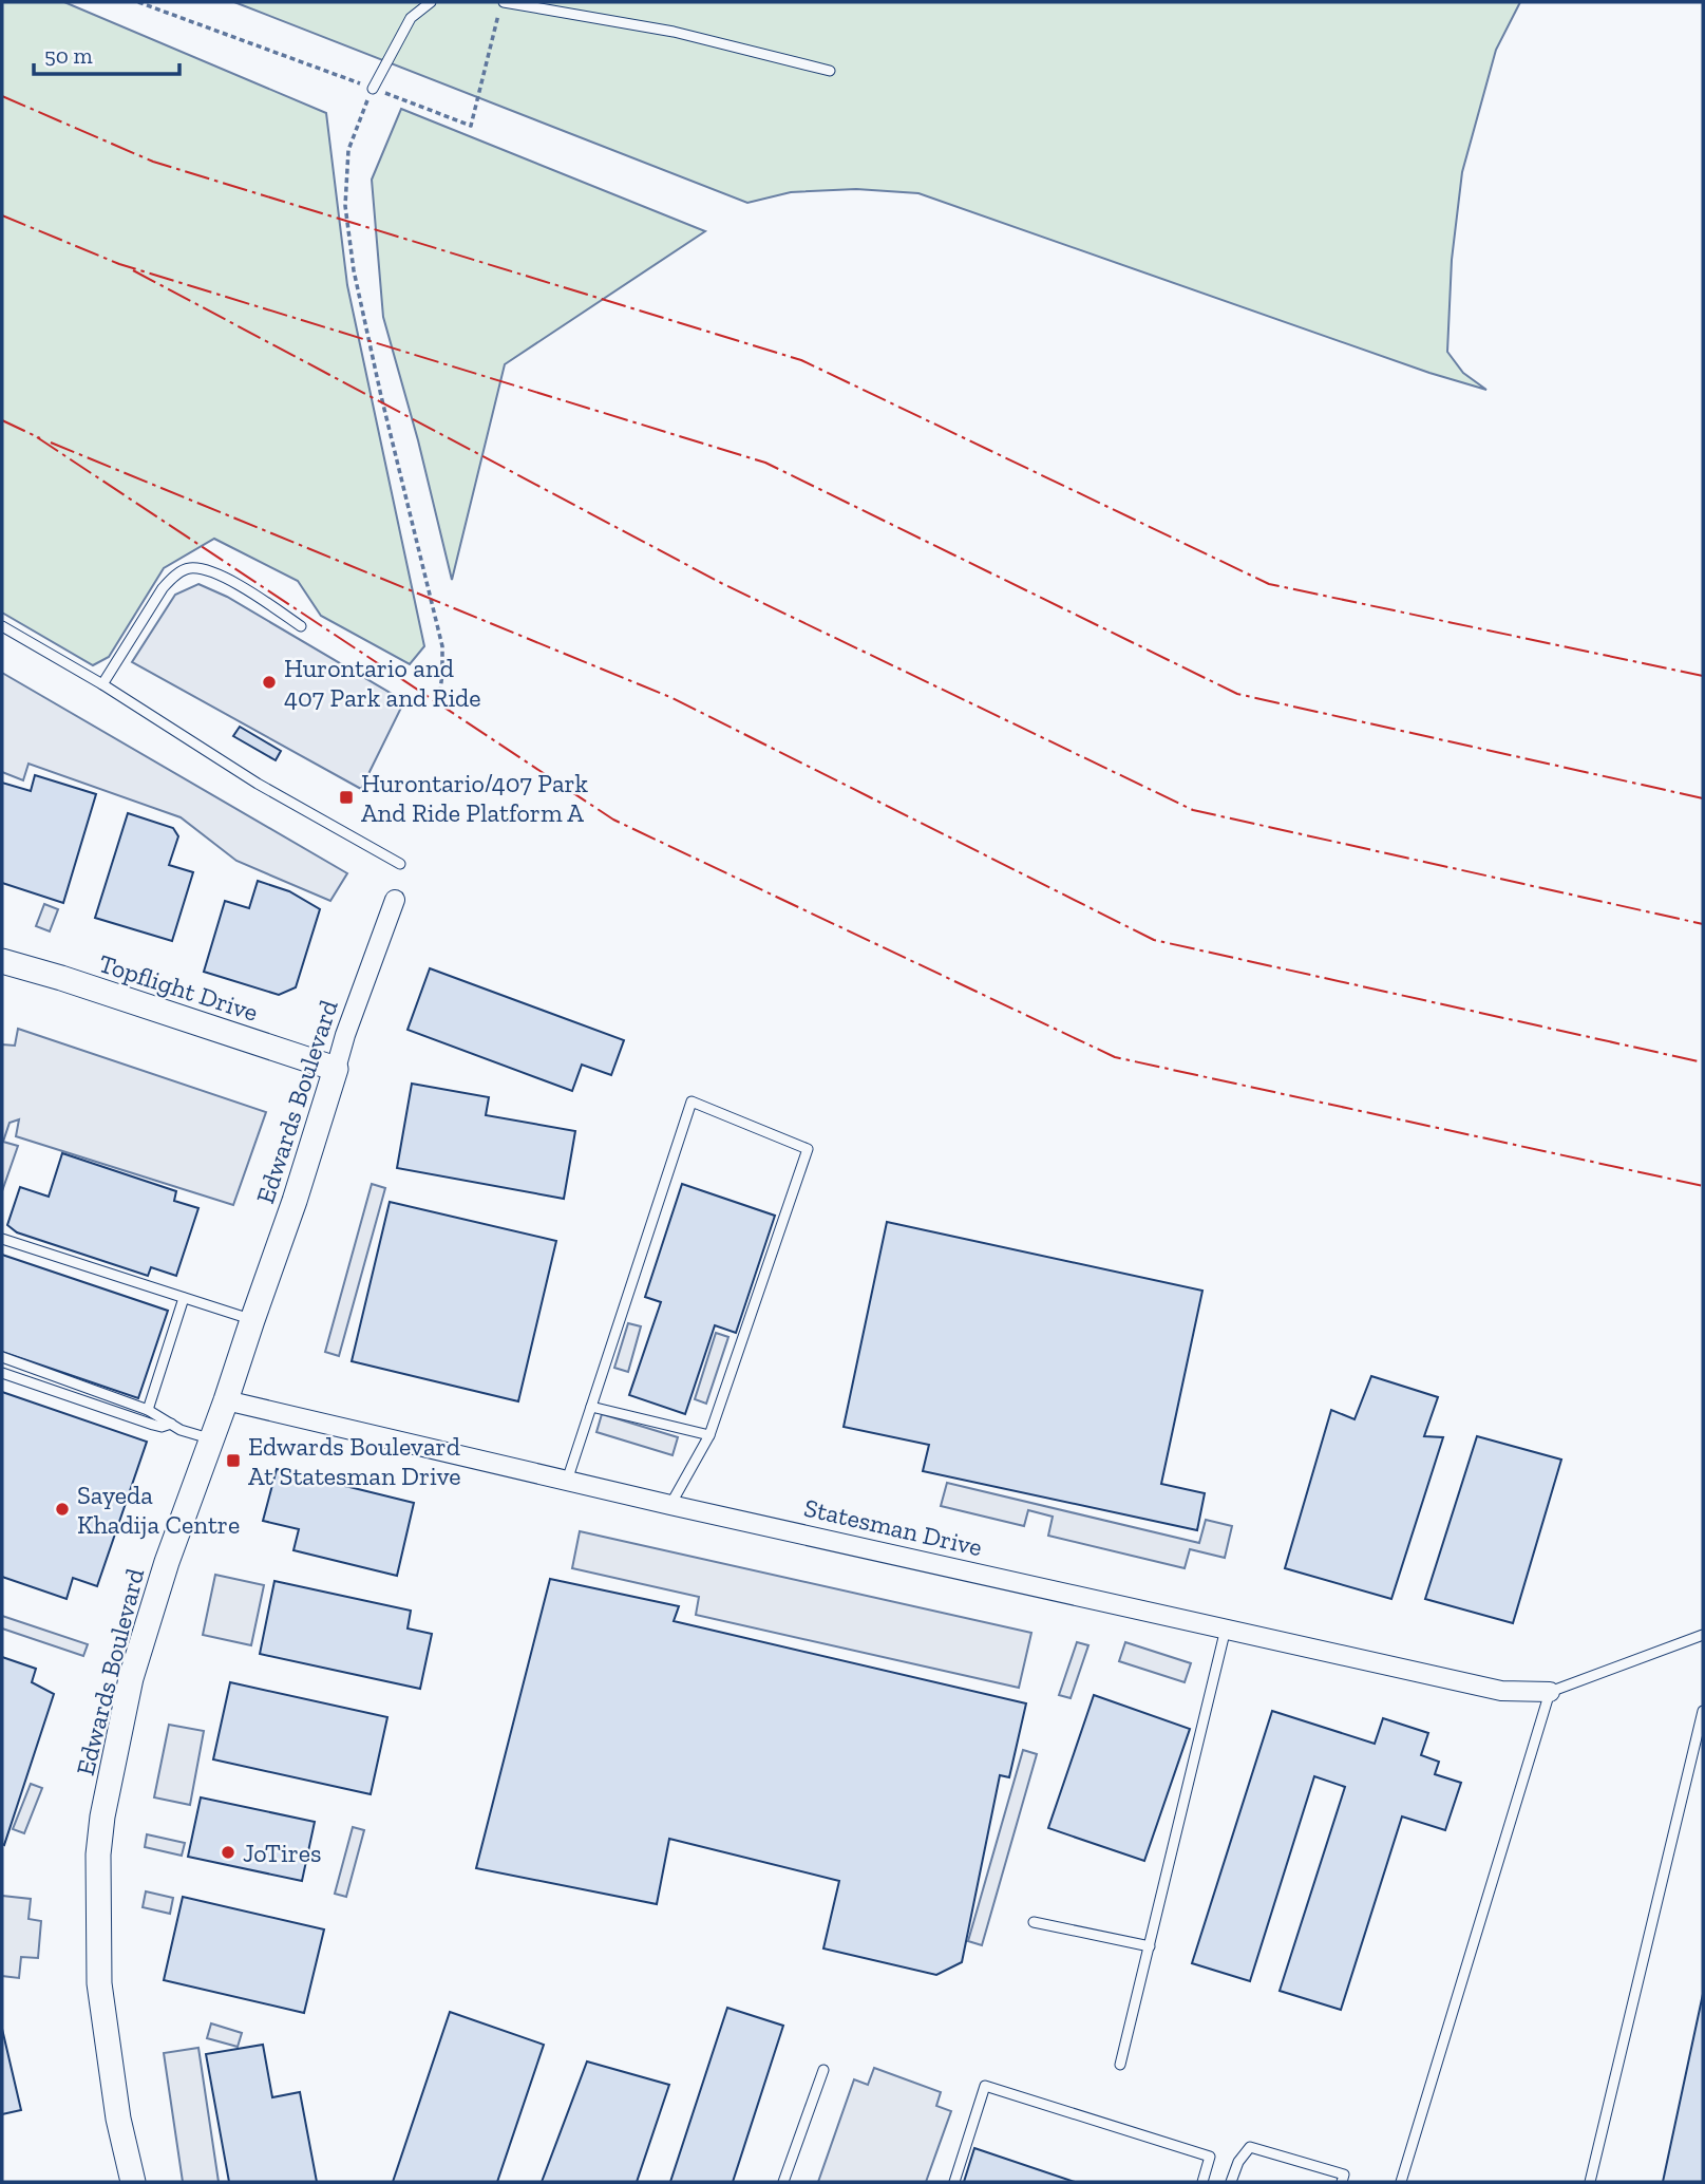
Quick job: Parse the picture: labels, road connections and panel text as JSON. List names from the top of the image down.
{
  "streets": {
    "street": ["Topflight Drive", "Edwards Boulevard", "Statesman Drive"]
  },
  "crossings": [
    ["Topflight Drive", "Edwards Boulevard"],
    ["Edwards Boulevard", "Statesman Drive"]
  ],
  "places": {
    "other": ["Hurontario and 407 Park and Ride", "Sayeda Khadija Centre", "JoTires"],
    "transit": ["Hurontario/407 Park And Ride Platform A", "Edwards Boulevard At Statesman Drive"]
  },
  "scale_bar": "50 m"
}
